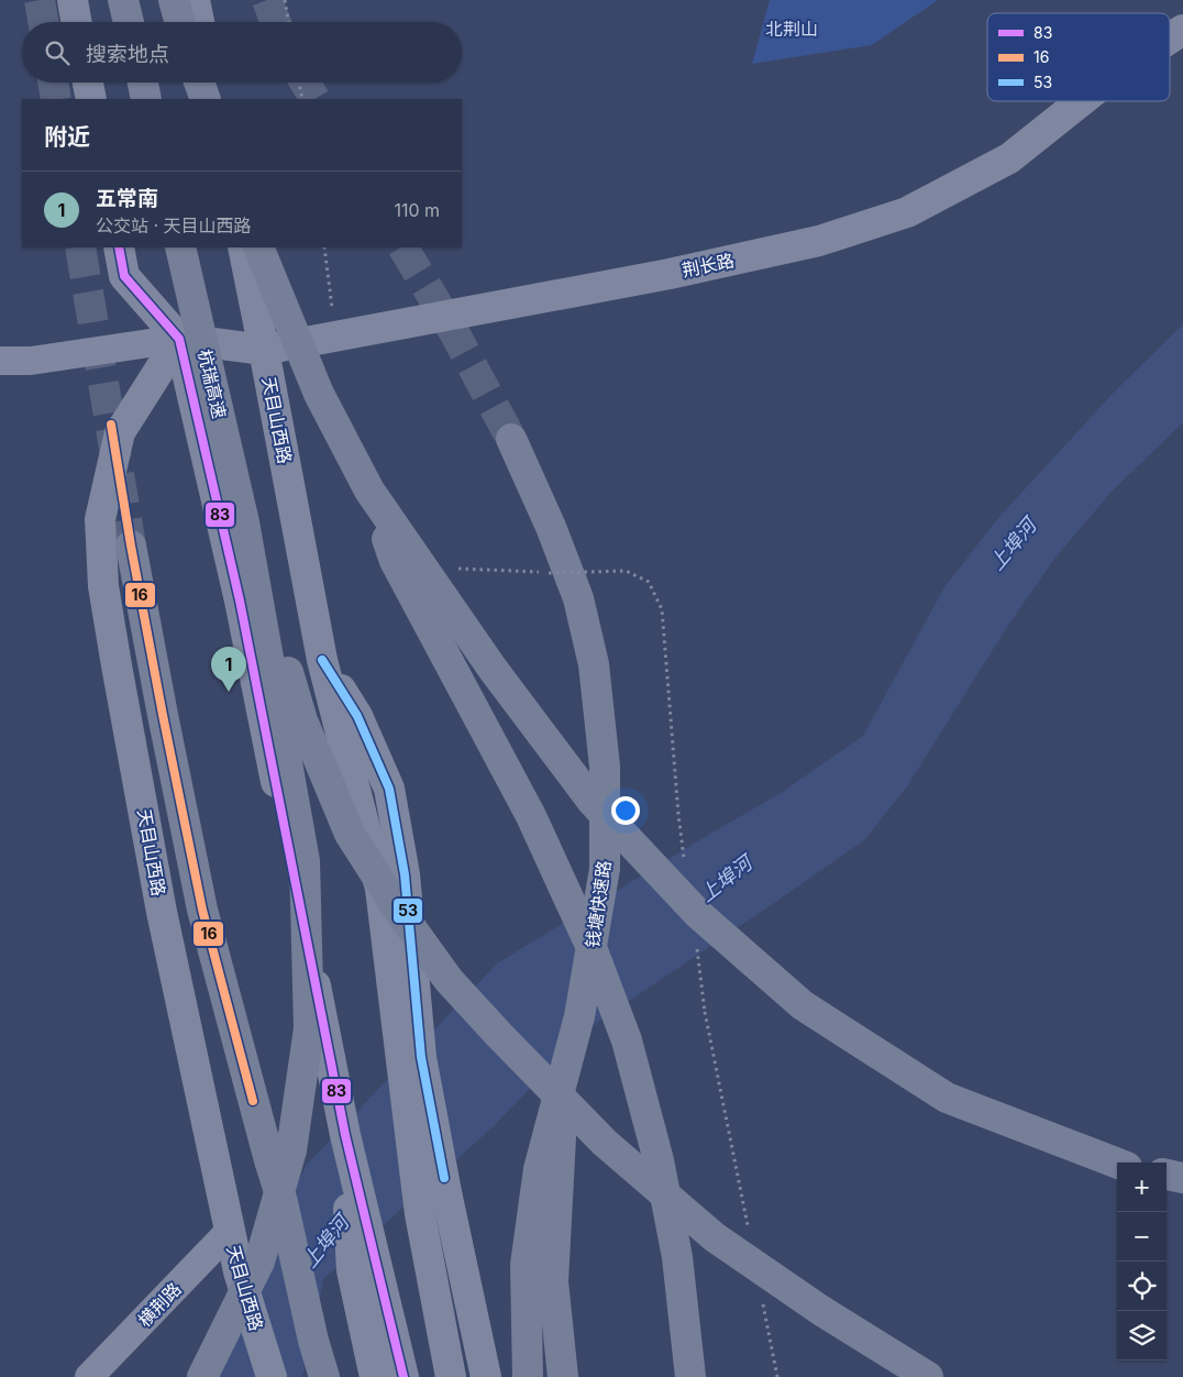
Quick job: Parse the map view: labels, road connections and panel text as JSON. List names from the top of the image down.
{
  "streets": {
    "highway": ["杭瑞高速", "钱塘快速路"],
    "main road": ["荆长路", "天目山西路"],
    "street": ["横荆路"]
  },
  "crossings": [
    ["荆长路", "天目山西路"],
    ["天目山西路", "横荆路"]
  ],
  "water": ["上埠河"],
  "parks": ["北荆山"],
  "lines": ["transit line 83", "transit line 16", "transit line 53"],
  "legend": ["83", "16", "53"],
  "page": {
    "search": "搜索地点",
    "heading": "附近",
    "list": [
      {
        "mark": "1",
        "name": "五常南",
        "note": "公交站 · 天目山西路",
        "value": "110 m"
      }
    ],
    "pins": "1",
    "map_buttons": ["+", "−"]
  }
}
